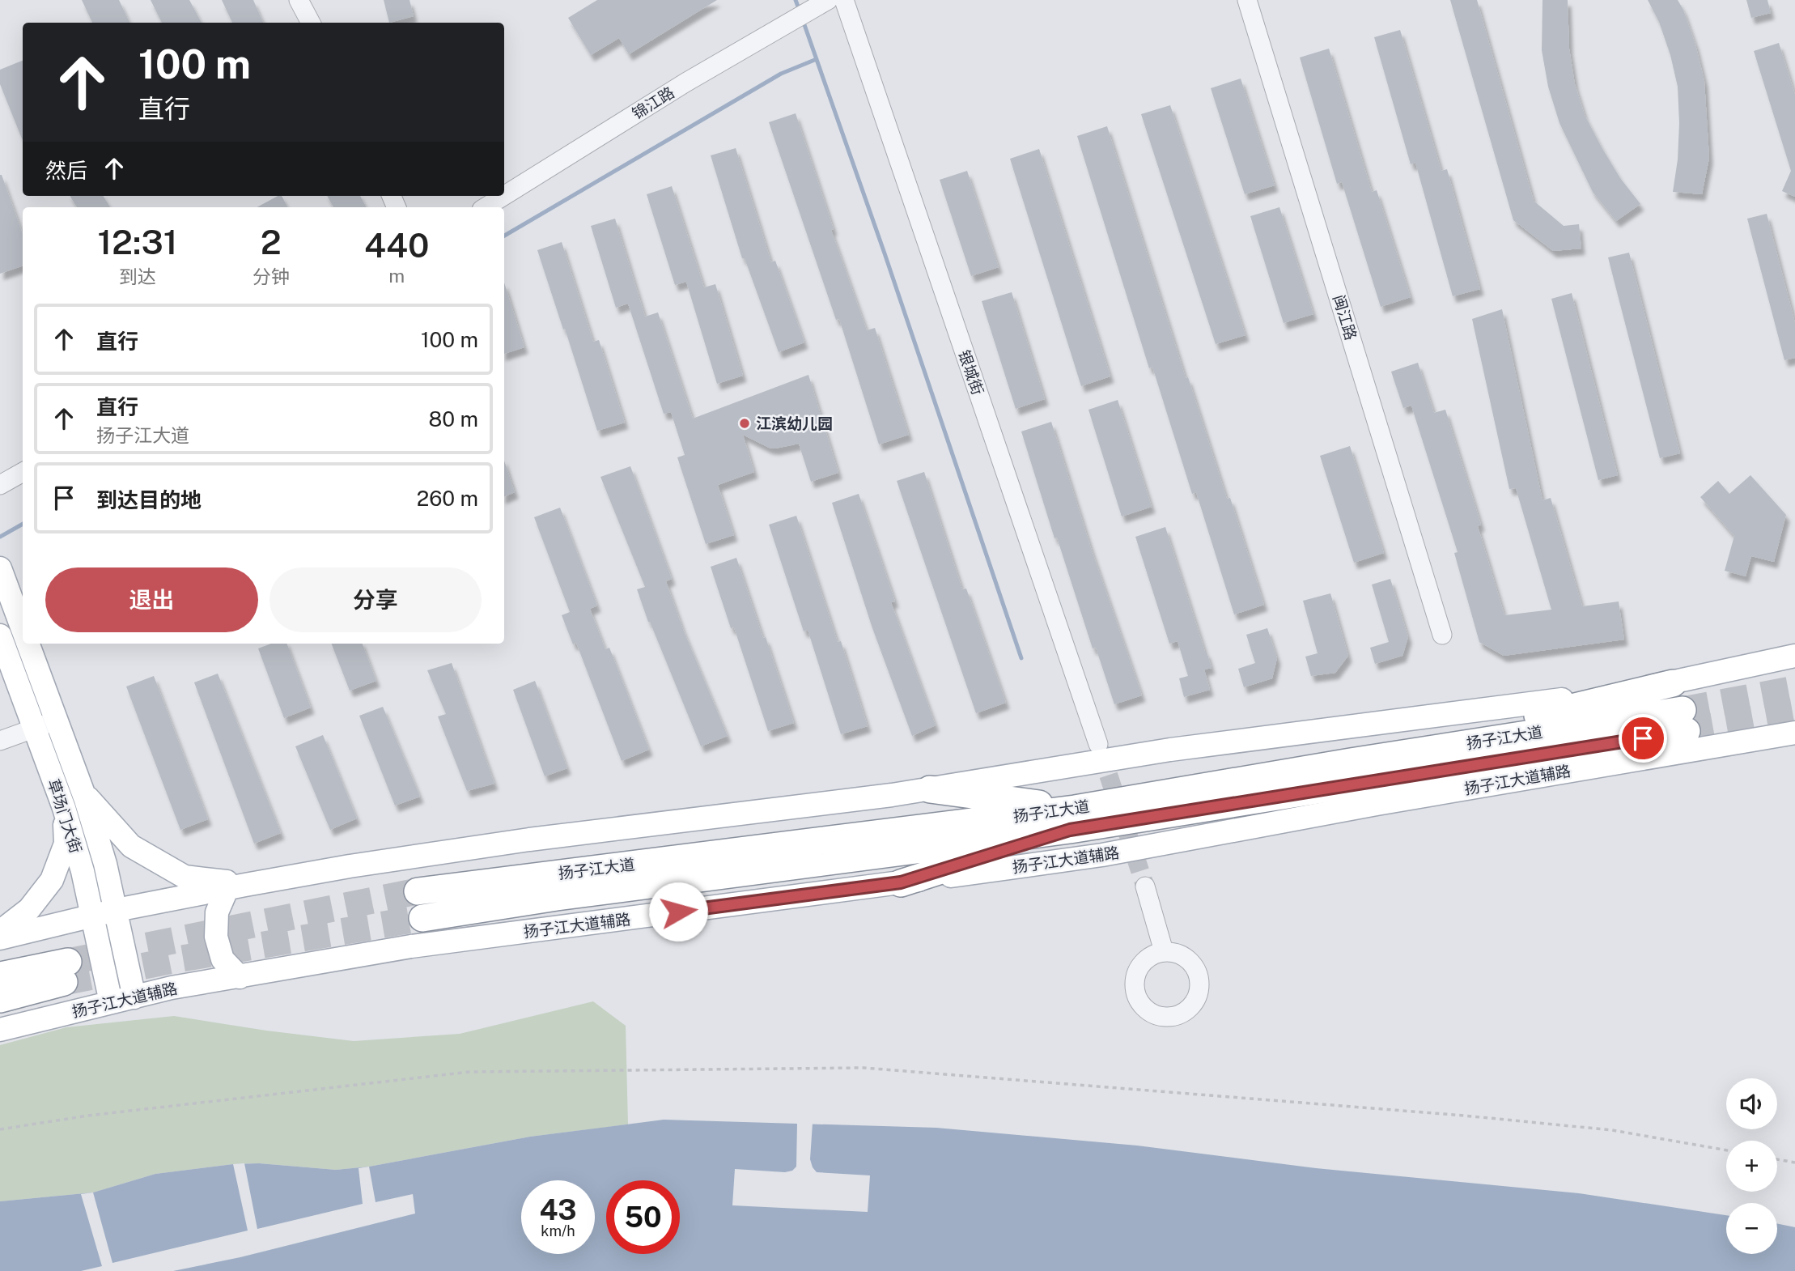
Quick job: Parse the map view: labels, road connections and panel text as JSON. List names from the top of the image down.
{
  "streets": {
    "highway": ["扬子江大道"],
    "main road": ["扬子江大道辅路", "草场门大街"],
    "street": ["锦江路", "闽江路", "银城街"]
  },
  "crossings": [
    ["扬子江大道辅路", "草场门大街"]
  ],
  "places": ["江滨幼儿园"],
  "page": {
    "turn": ["100 m", "直行"],
    "then": "然后",
    "eta": [
      "12:31",
      "到达",
      "2",
      "分钟",
      "440",
      "m"
    ],
    "list": [
      {
        "name": "直行",
        "value": "100 m"
      },
      {
        "name": "直行",
        "note": "扬子江大道",
        "value": "80 m"
      },
      {
        "name": "到达目的地",
        "value": "260 m"
      }
    ],
    "buttons": ["退出", "分享"],
    "map_buttons": ["+", "−"],
    "speed": "43 km/h",
    "limit": "50"
  }
}
